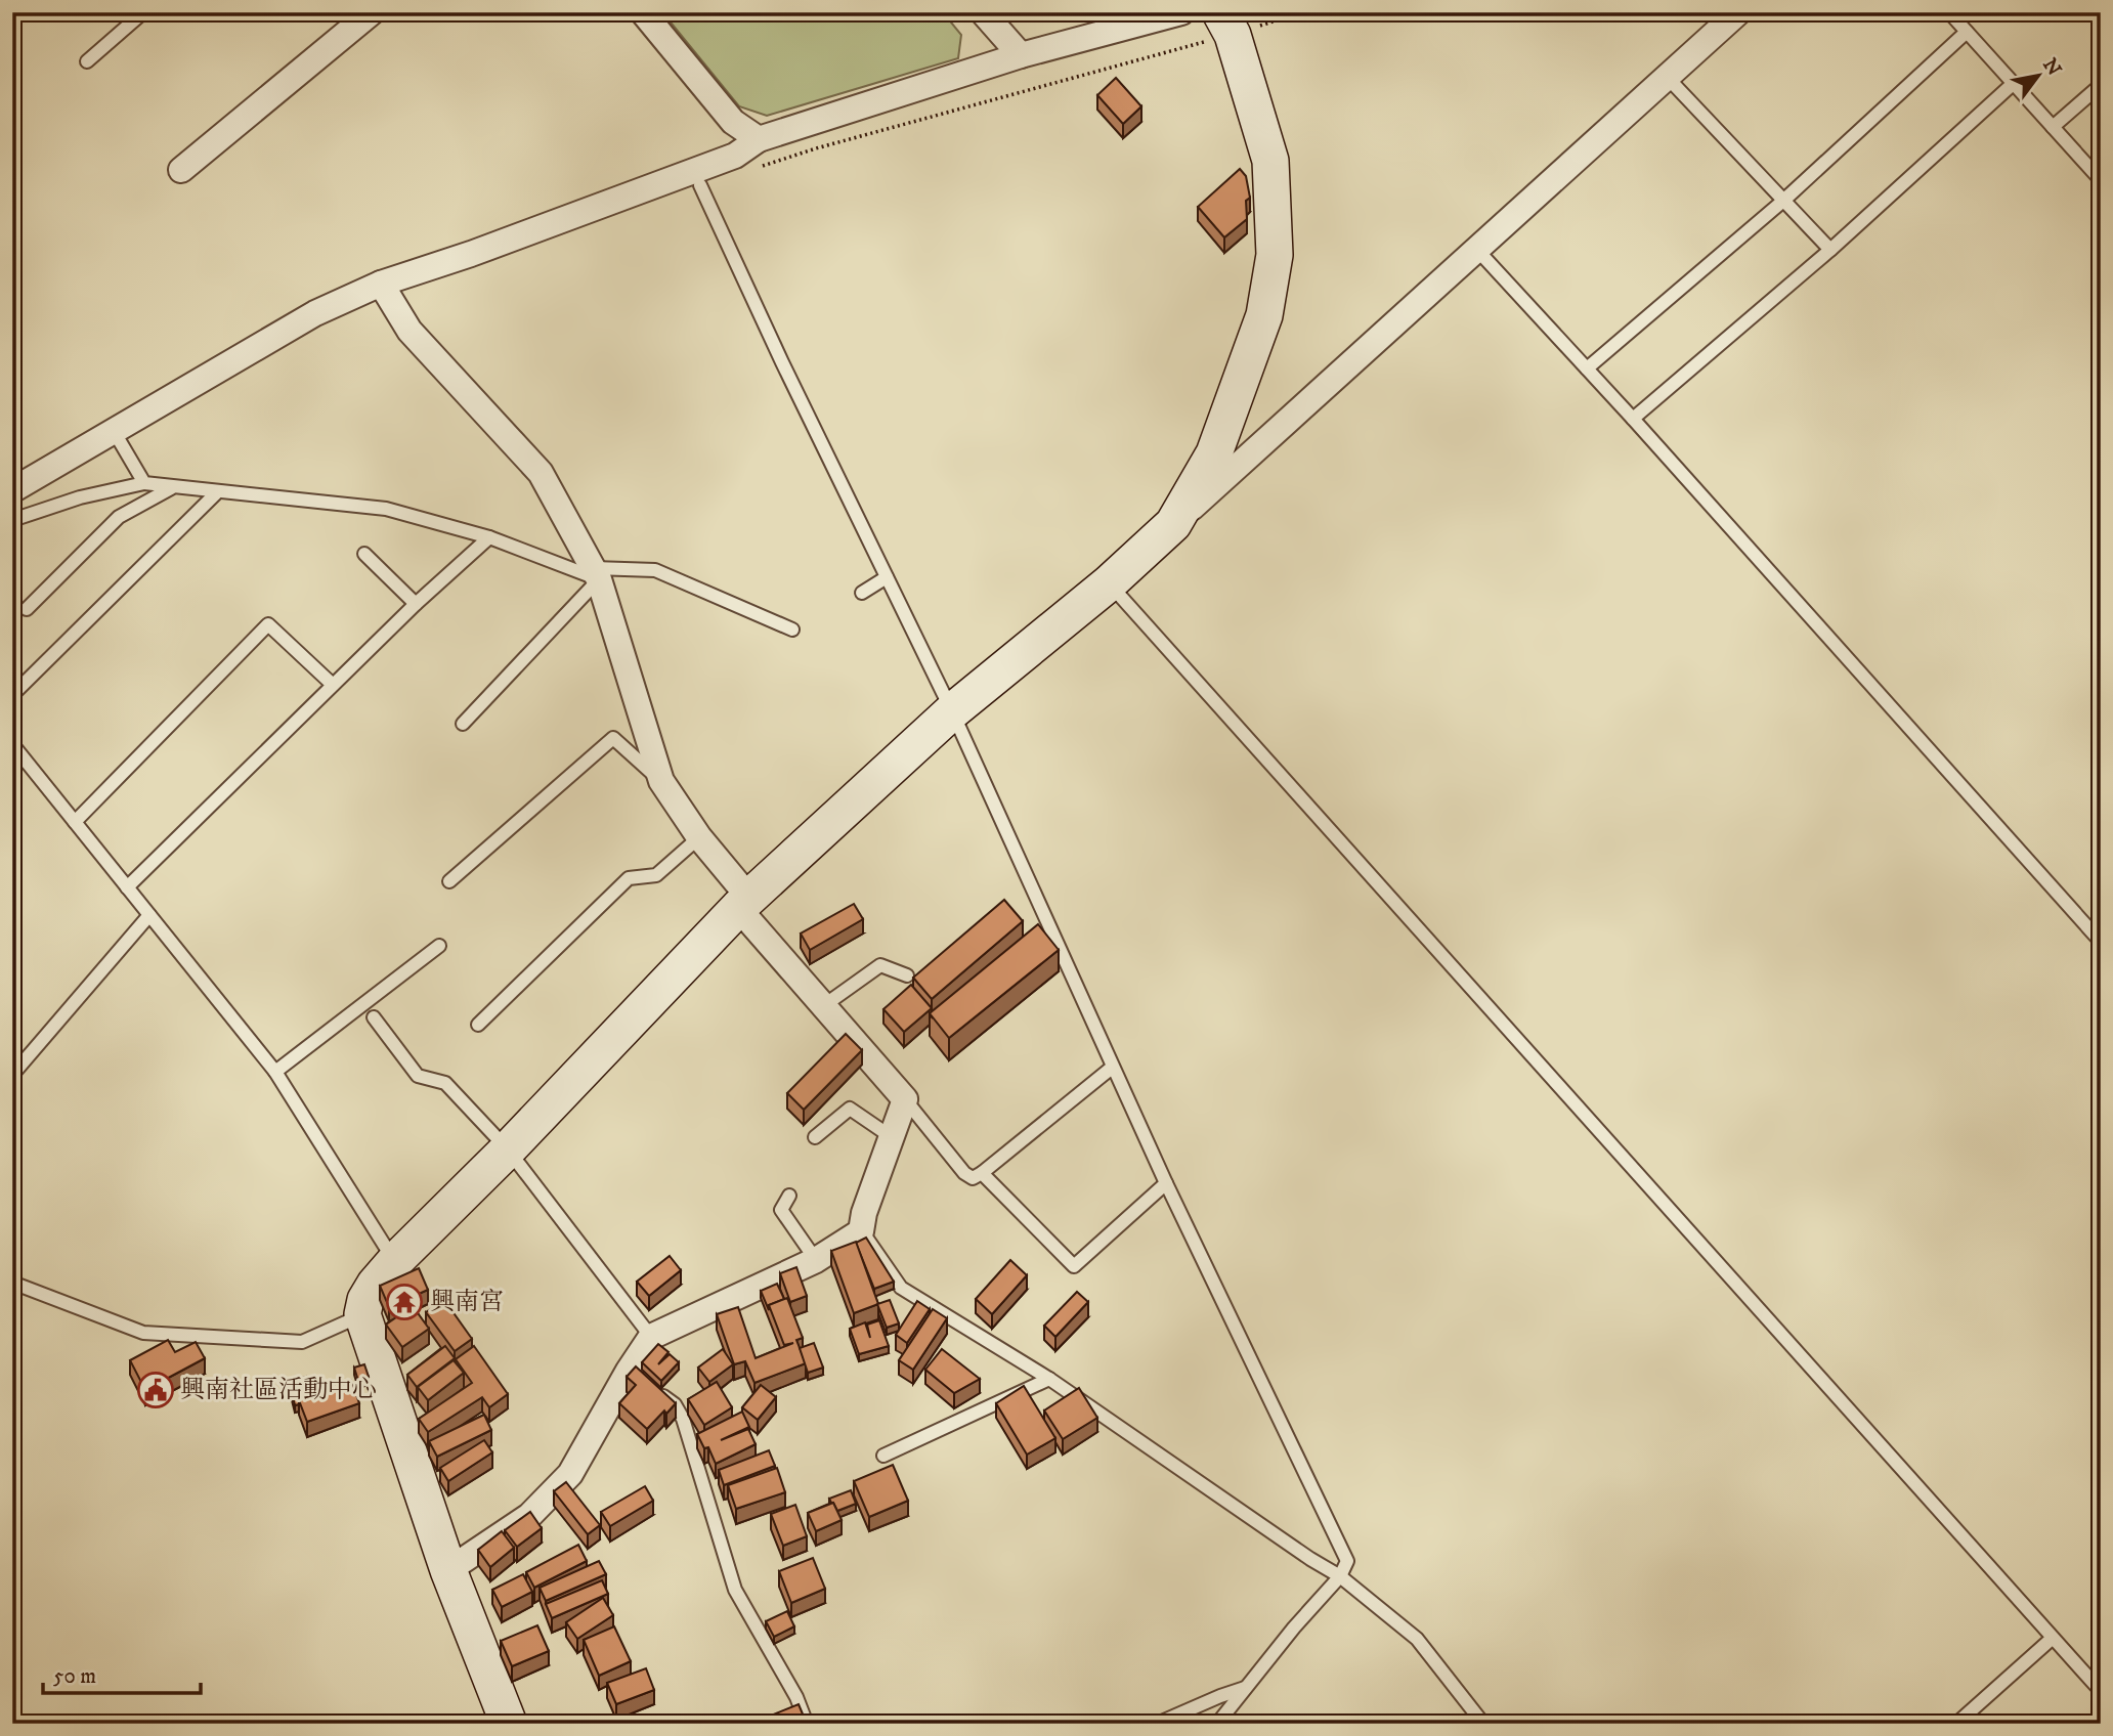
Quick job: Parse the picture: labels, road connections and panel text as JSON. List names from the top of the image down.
{
  "places": {
    "temple": ["興南宮"],
    "public building": ["興南社區活動中心"]
  },
  "scale_bar": "50 m",
  "north": "top right"
}
